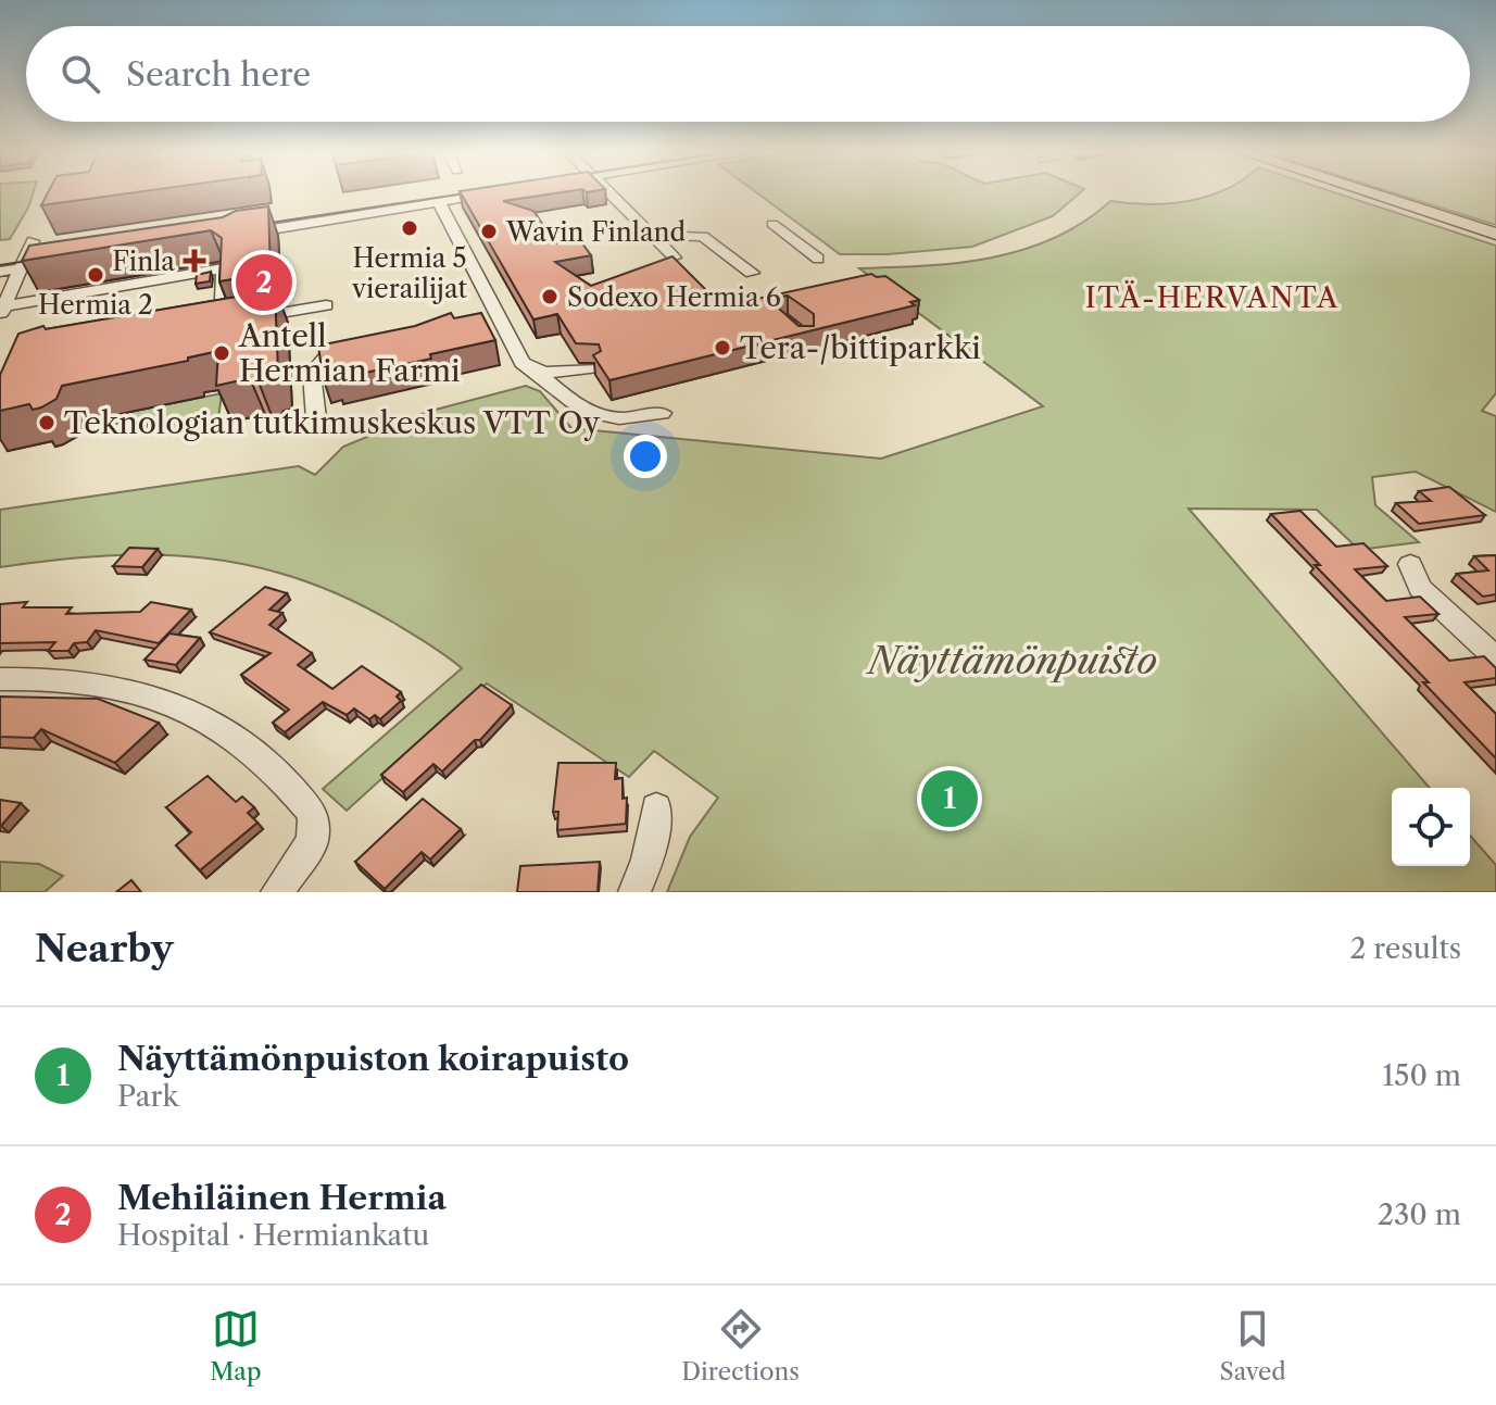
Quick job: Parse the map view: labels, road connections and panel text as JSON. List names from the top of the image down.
{
  "districts": ["ITÄ-HERVANTA"],
  "parks": ["Näyttämönpuisto"],
  "places": {
    "other": [
      "Hermia 5 vierailijat",
      "Wavin Finland",
      "Hermia 2",
      "Sodexo Hermia 6",
      "Tera-/bittiparkki",
      "Antell Hermian Farmi",
      "Teknologian tutkimuskeskus VTT Oy"
    ],
    "health": ["Finla"]
  },
  "page": {
    "search": "Search here",
    "pins": ["2", "1"],
    "heading": ["Nearby", "2 results"],
    "list": [
      {
        "mark": "1",
        "name": "Näyttämönpuiston koirapuisto",
        "note": "Park",
        "value": "150 m"
      },
      {
        "mark": "2",
        "name": "Mehiläinen Hermia",
        "note": "Hospital · Hermiankatu",
        "value": "230 m"
      }
    ],
    "nav": ["Map", "Directions", "Saved"]
  }
}
